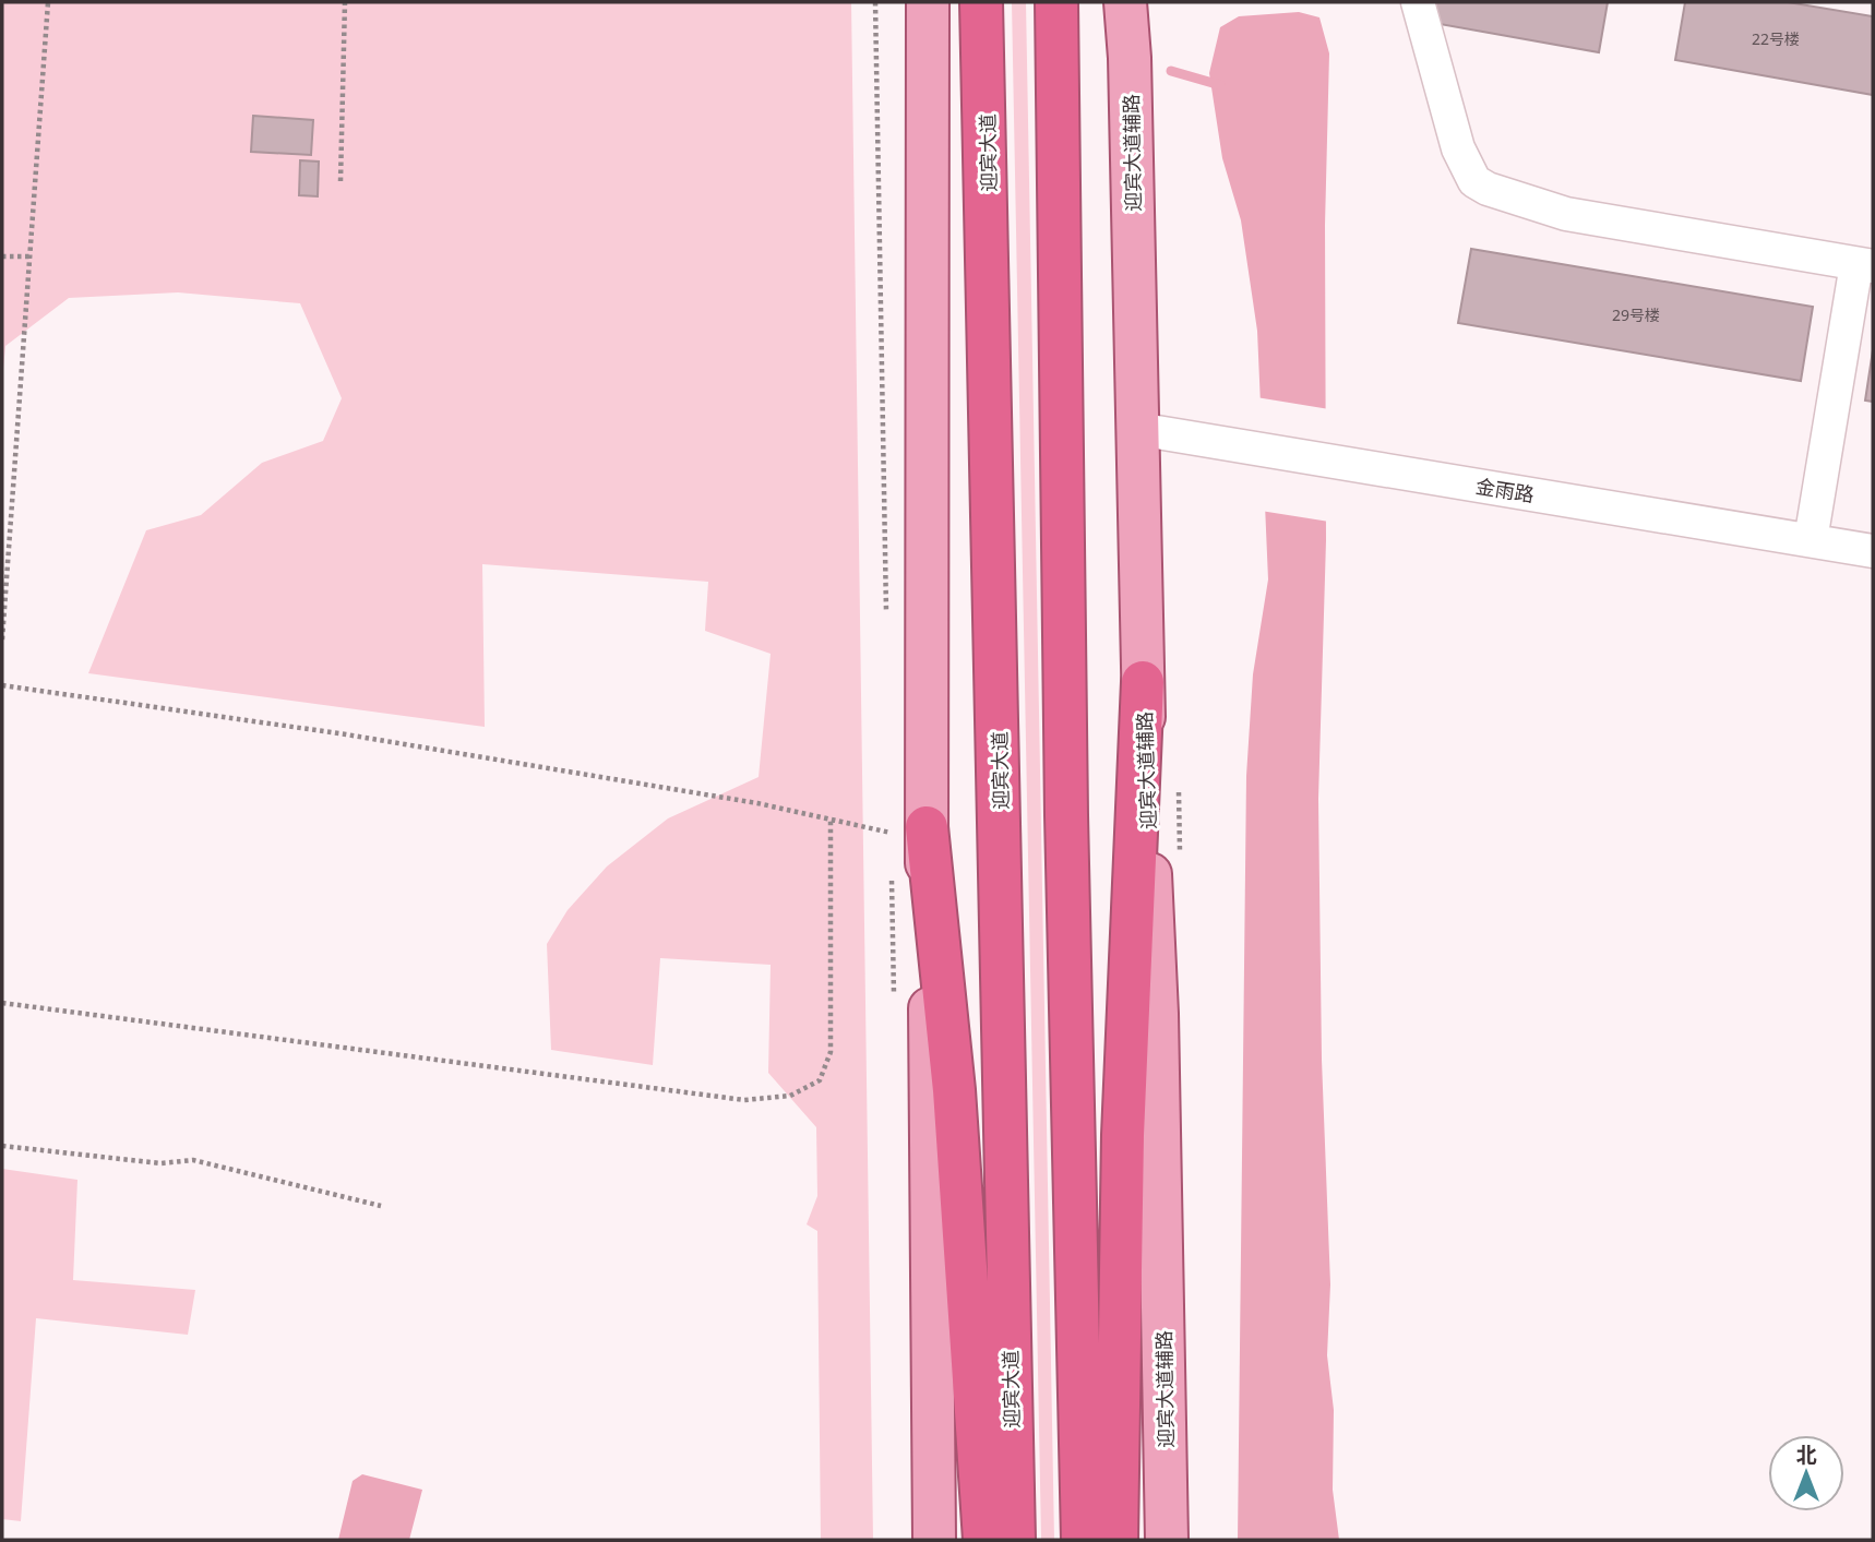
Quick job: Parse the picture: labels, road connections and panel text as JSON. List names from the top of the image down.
{
  "streets": {
    "highway": ["迎宾大道"],
    "main road": ["迎宾大道辅路"],
    "street": ["金雨路"]
  },
  "crossings": [
    ["迎宾大道辅路", "金雨路"]
  ],
  "house_numbers": ["22号楼", "29号楼"],
  "north": "top"
}
